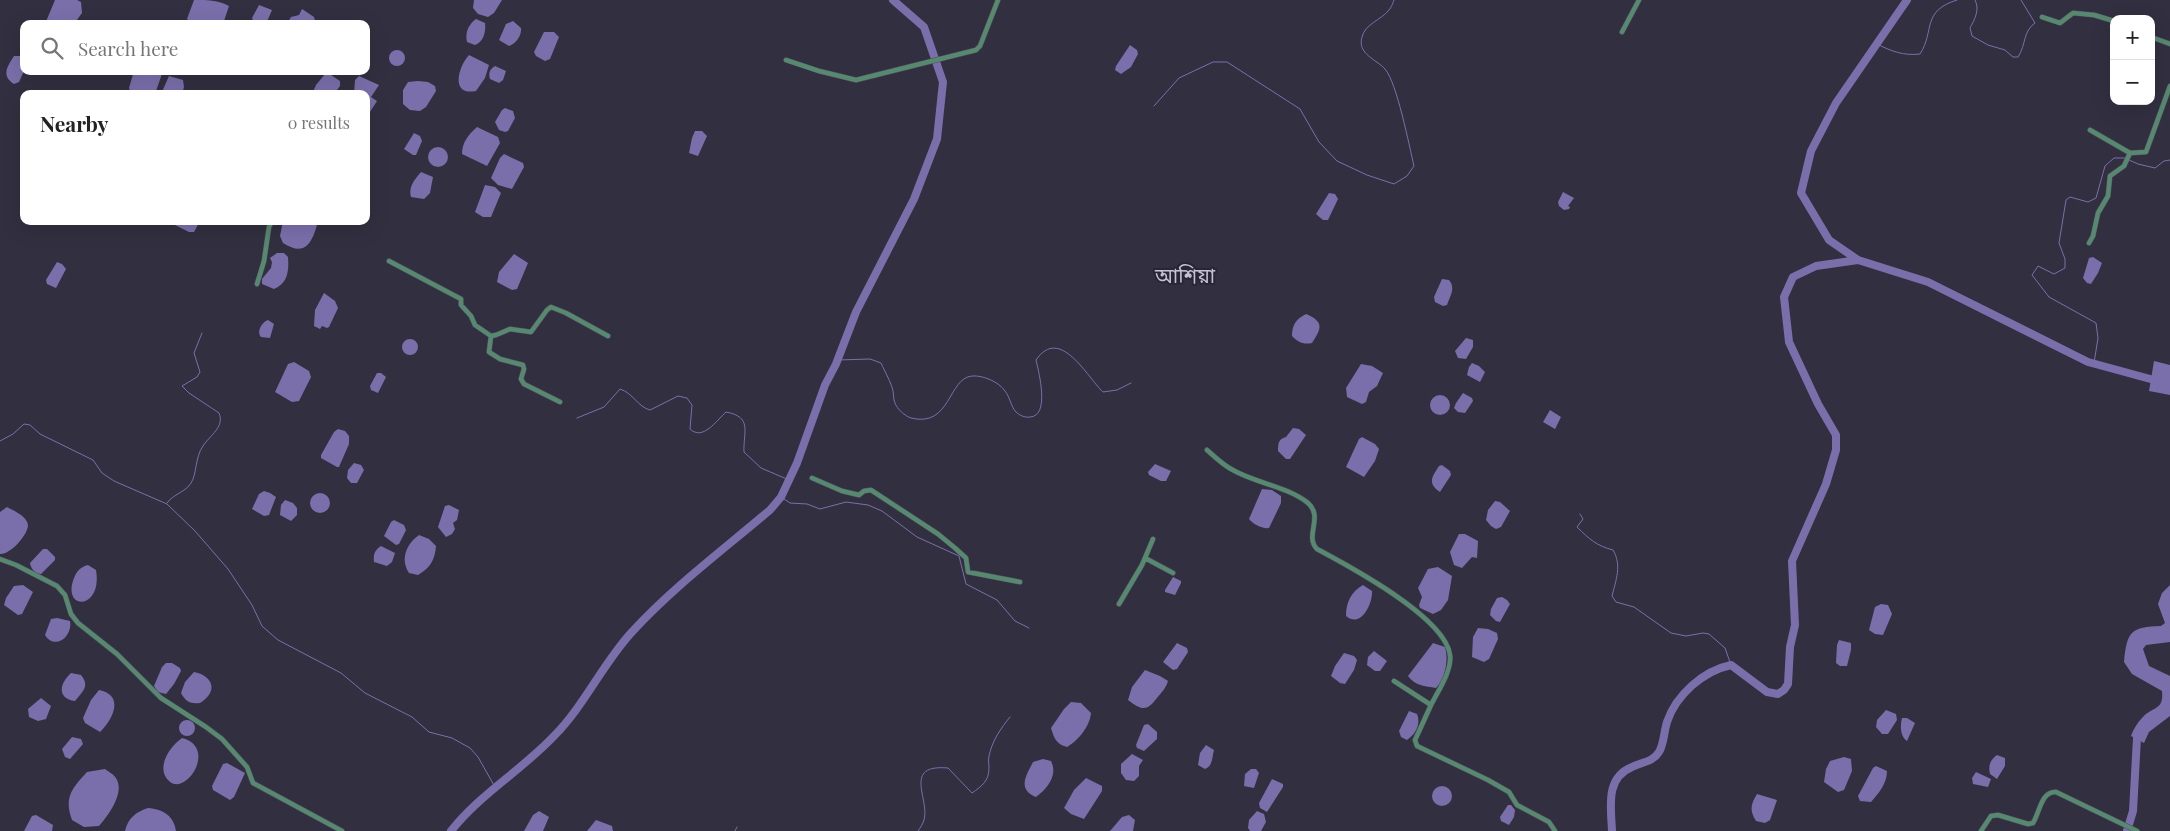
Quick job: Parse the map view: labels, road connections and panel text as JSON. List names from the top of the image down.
{
  "districts": ["আশিয়া"],
  "page": {
    "map_buttons": ["+", "−"],
    "search": "Search here",
    "heading": ["Nearby", "0 results"]
  }
}
